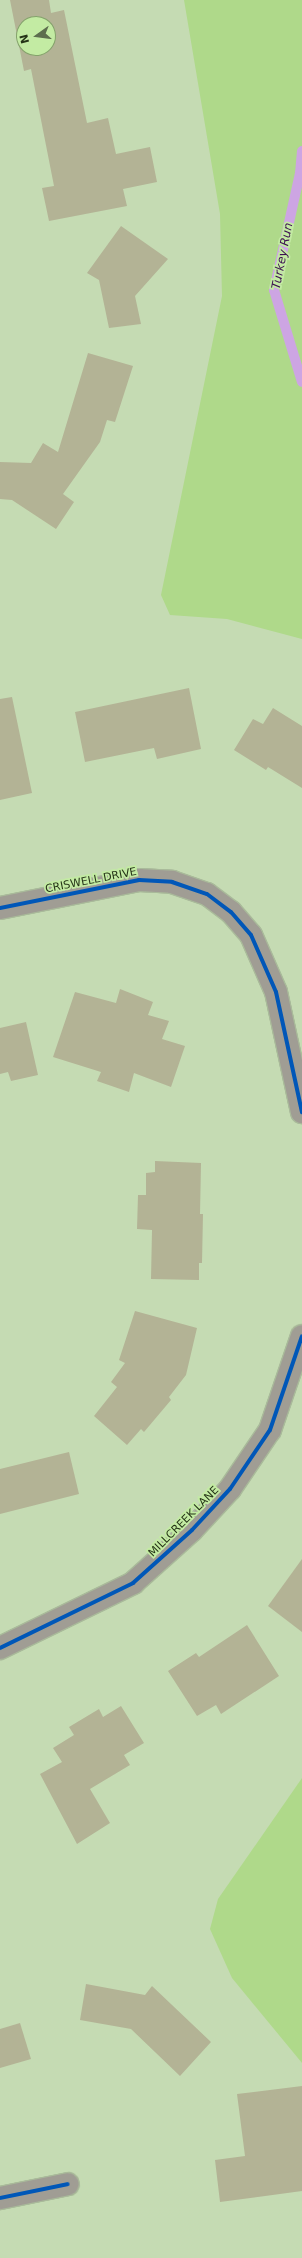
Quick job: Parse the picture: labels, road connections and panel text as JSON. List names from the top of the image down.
{
  "streets": {
    "street": ["CRISWELL DRIVE", "MILLCREEK LANE"]
  },
  "water": ["Turkey Run"],
  "north": "left"
}
